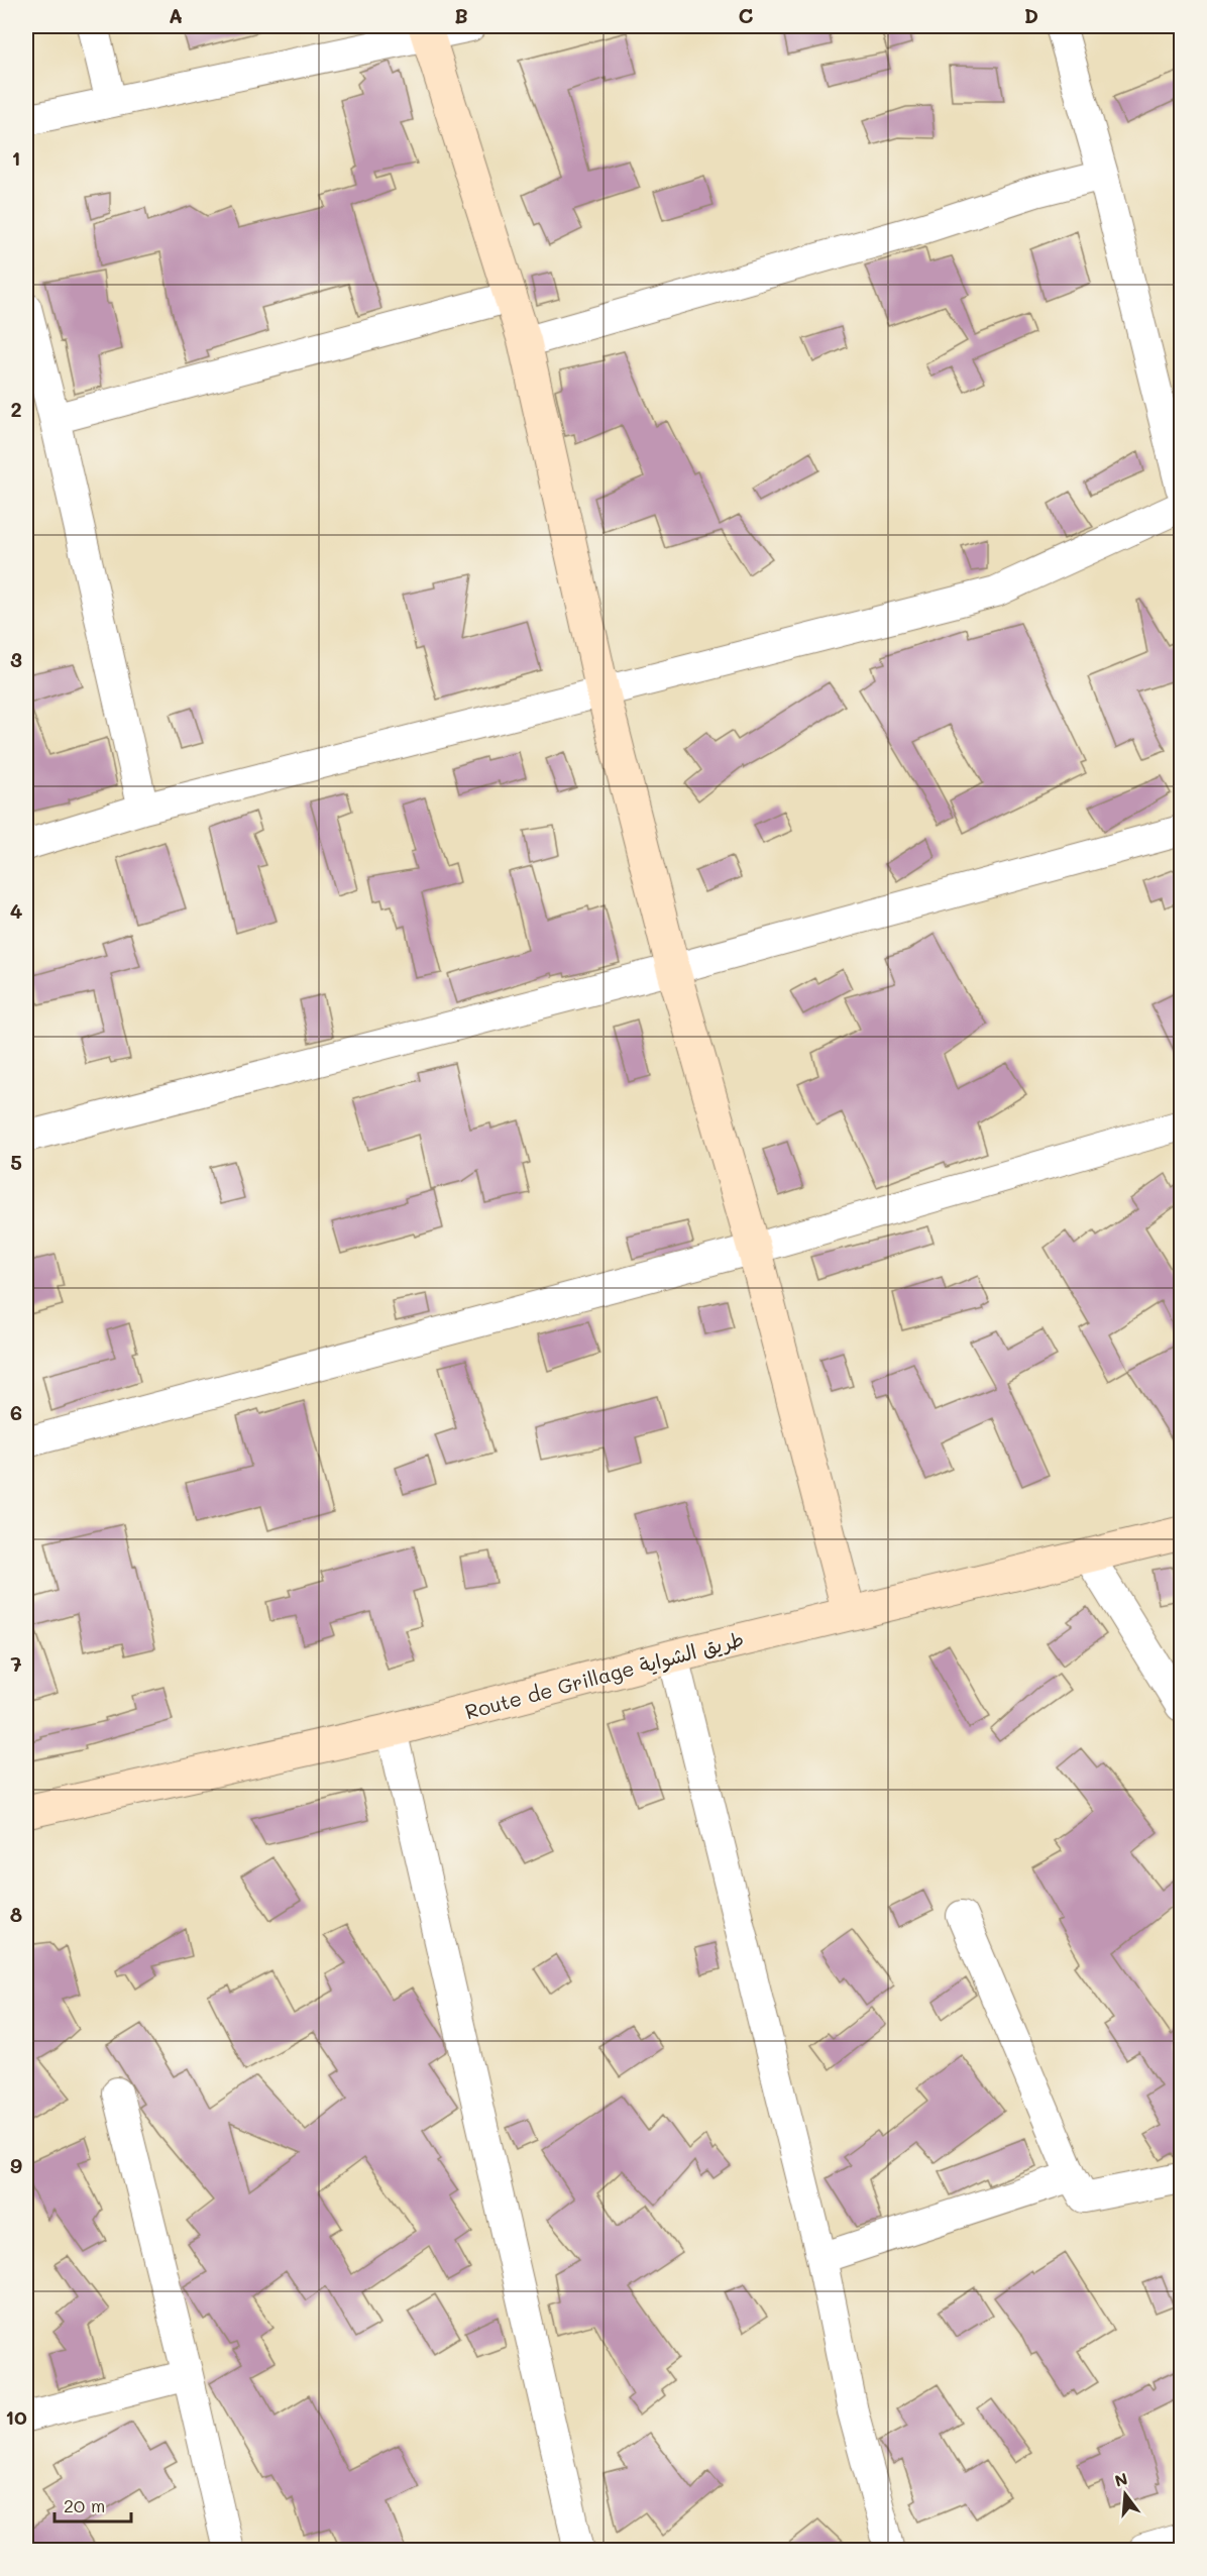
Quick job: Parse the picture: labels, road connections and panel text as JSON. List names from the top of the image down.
{
  "streets": {
    "street": ["Route de Grillage طريق الشواية"]
  },
  "scale_bar": "20 m",
  "north": "top",
  "grid": {
    "columns": [
      "A",
      "B",
      "C",
      "D"
    ],
    "rows": [
      "1",
      "2",
      "3",
      "4",
      "5",
      "6",
      "7",
      "8",
      "9",
      "10"
    ]
  }
}
